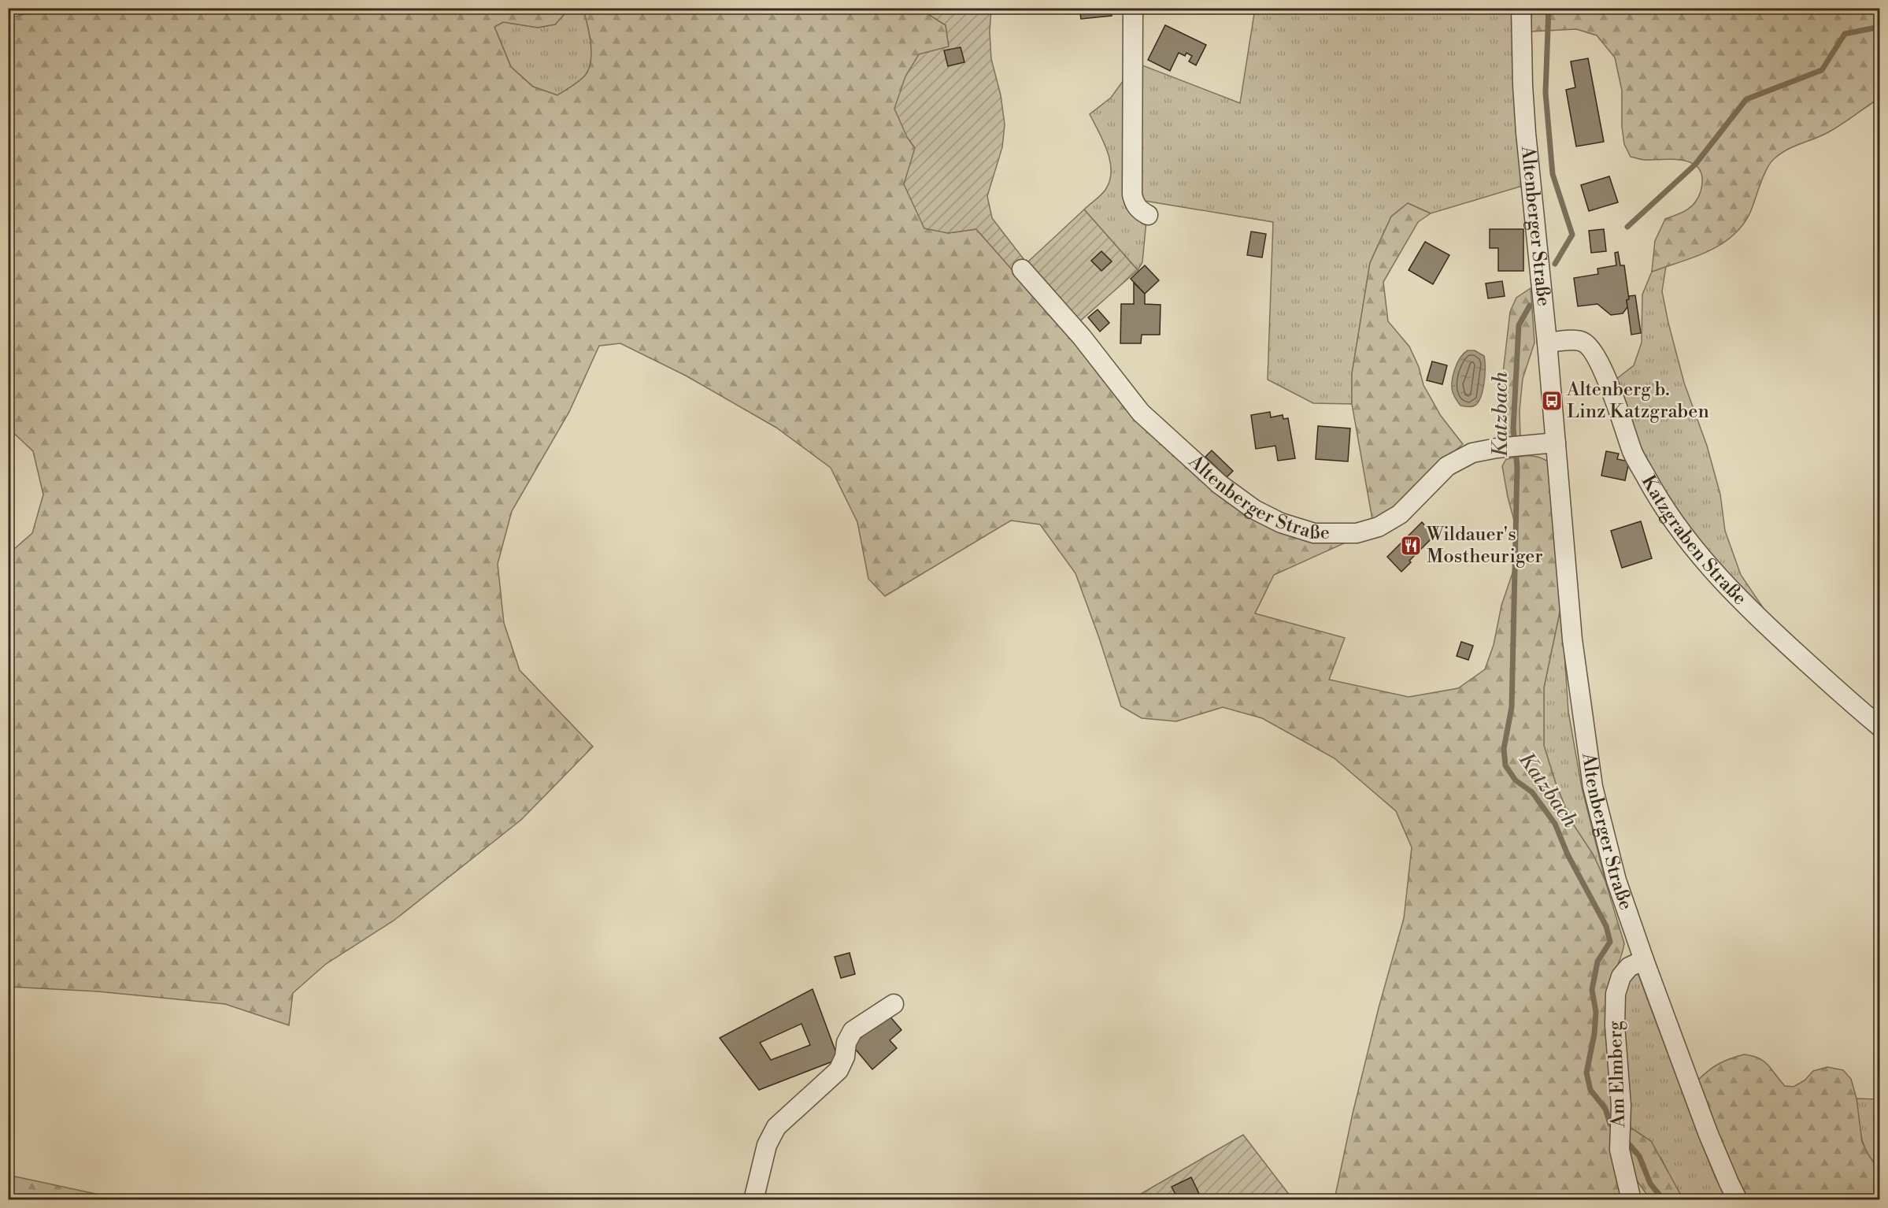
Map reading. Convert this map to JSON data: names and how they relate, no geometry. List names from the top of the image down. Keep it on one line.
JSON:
{"streets":{"street":["Altenberger Straße","Katzgraben Straße","Am Elmberg"]},"crossings":[["Altenberger Straße","Katzgraben Straße"],["Altenberger Straße","Am Elmberg"]],"water":["Katzbach"],"places":{"bus stop":["Altenberg b. Linz Katzgraben"],"restaurant":["Wildauer's Mostheuriger"]}}
